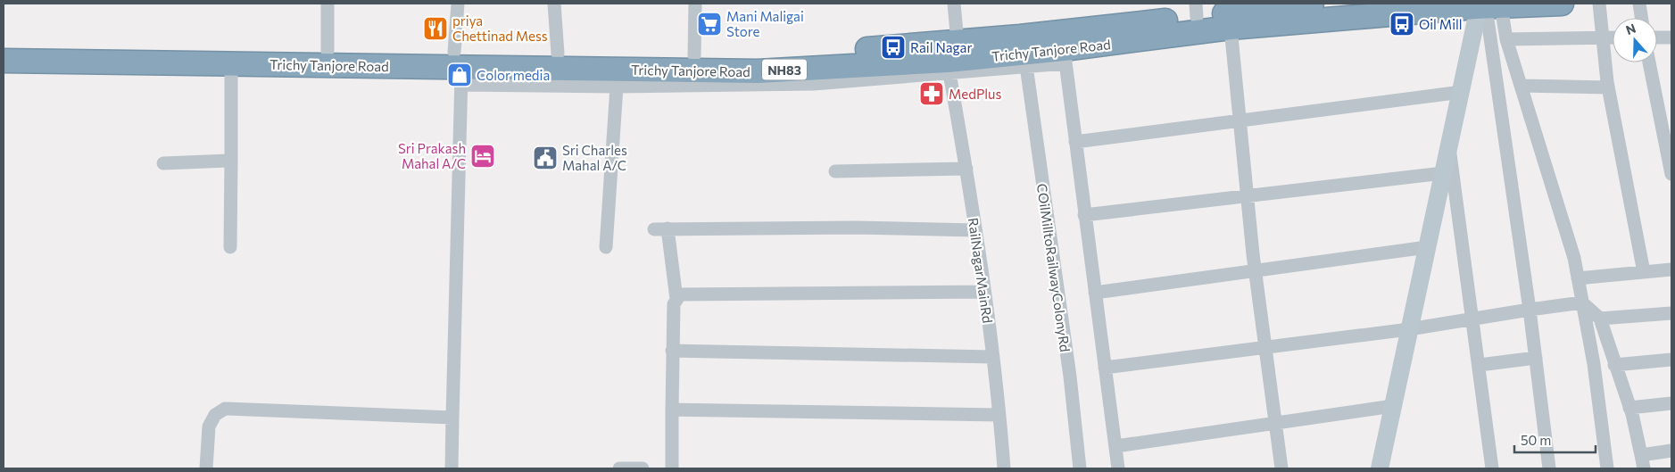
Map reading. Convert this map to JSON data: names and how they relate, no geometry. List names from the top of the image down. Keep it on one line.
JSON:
{"streets":{"highway":["Trichy Tanjore Road","NH83"],"street":["COilMilltoRailwayColonyRd","RailNagarMainRd"]},"places":{"supermarket":["Mani Maligai Store"],"bus stop":["Oil Mill","Rail Nagar"],"restaurant":["priya Chettinad Mess"],"shop":["Color media"],"pharmacy":["MedPlus"],"hotel":["Sri Prakash Mahal A/C"],"public building":["Sri Charles Mahal A/C"]},"scale_bar":"50 m","north":"top"}
